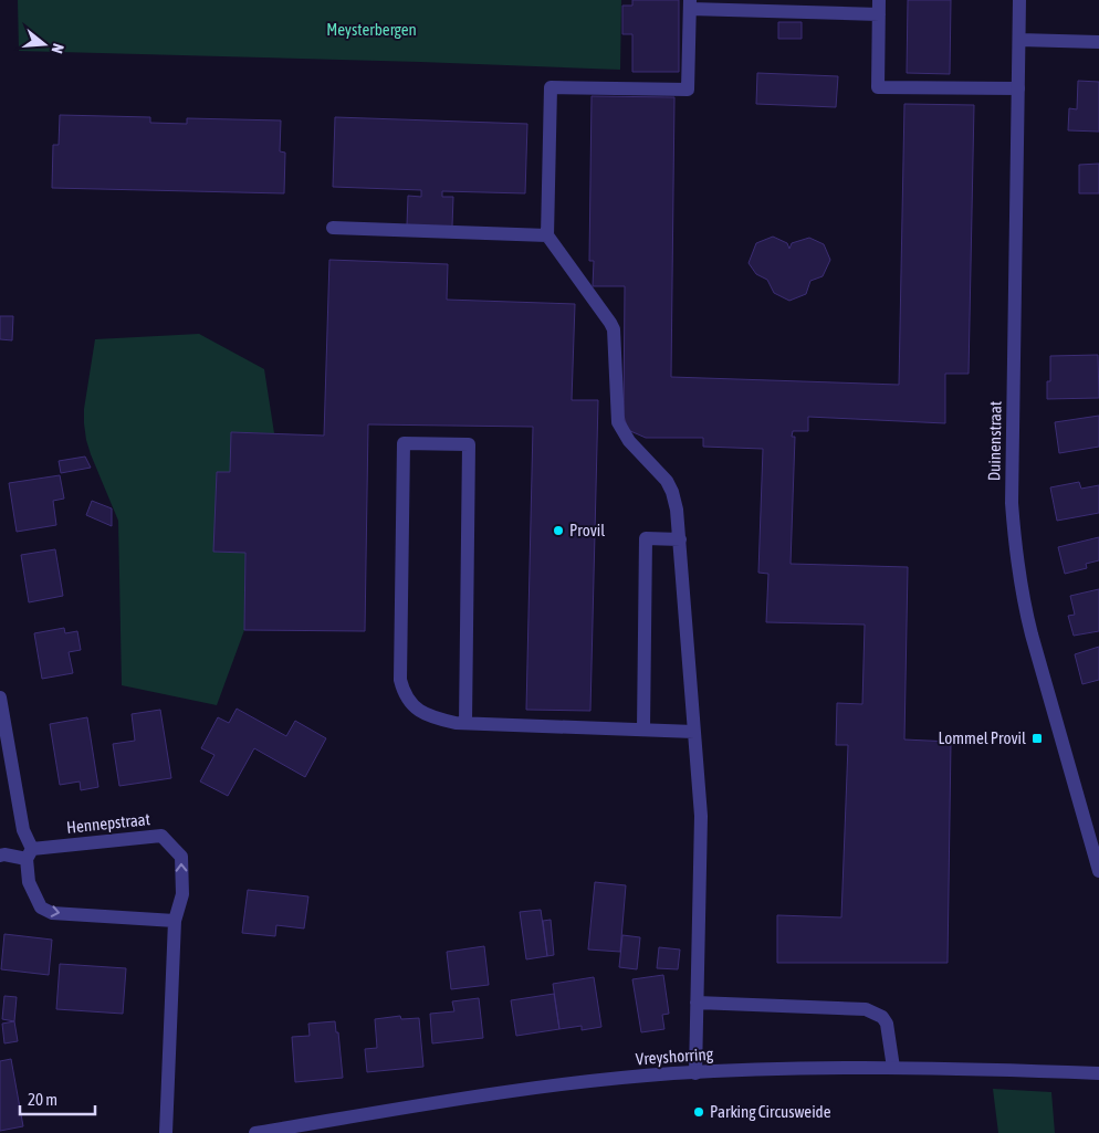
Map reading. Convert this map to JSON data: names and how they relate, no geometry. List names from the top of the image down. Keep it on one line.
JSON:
{"streets":{"street":["Duinenstraat","Hennepstraat","Vreyshorring"]},"parks":["Meysterbergen"],"places":{"other":["Provil","Parking Circusweide"],"transit":["Lommel Provil"]},"scale_bar":"20 m","north":"right"}
